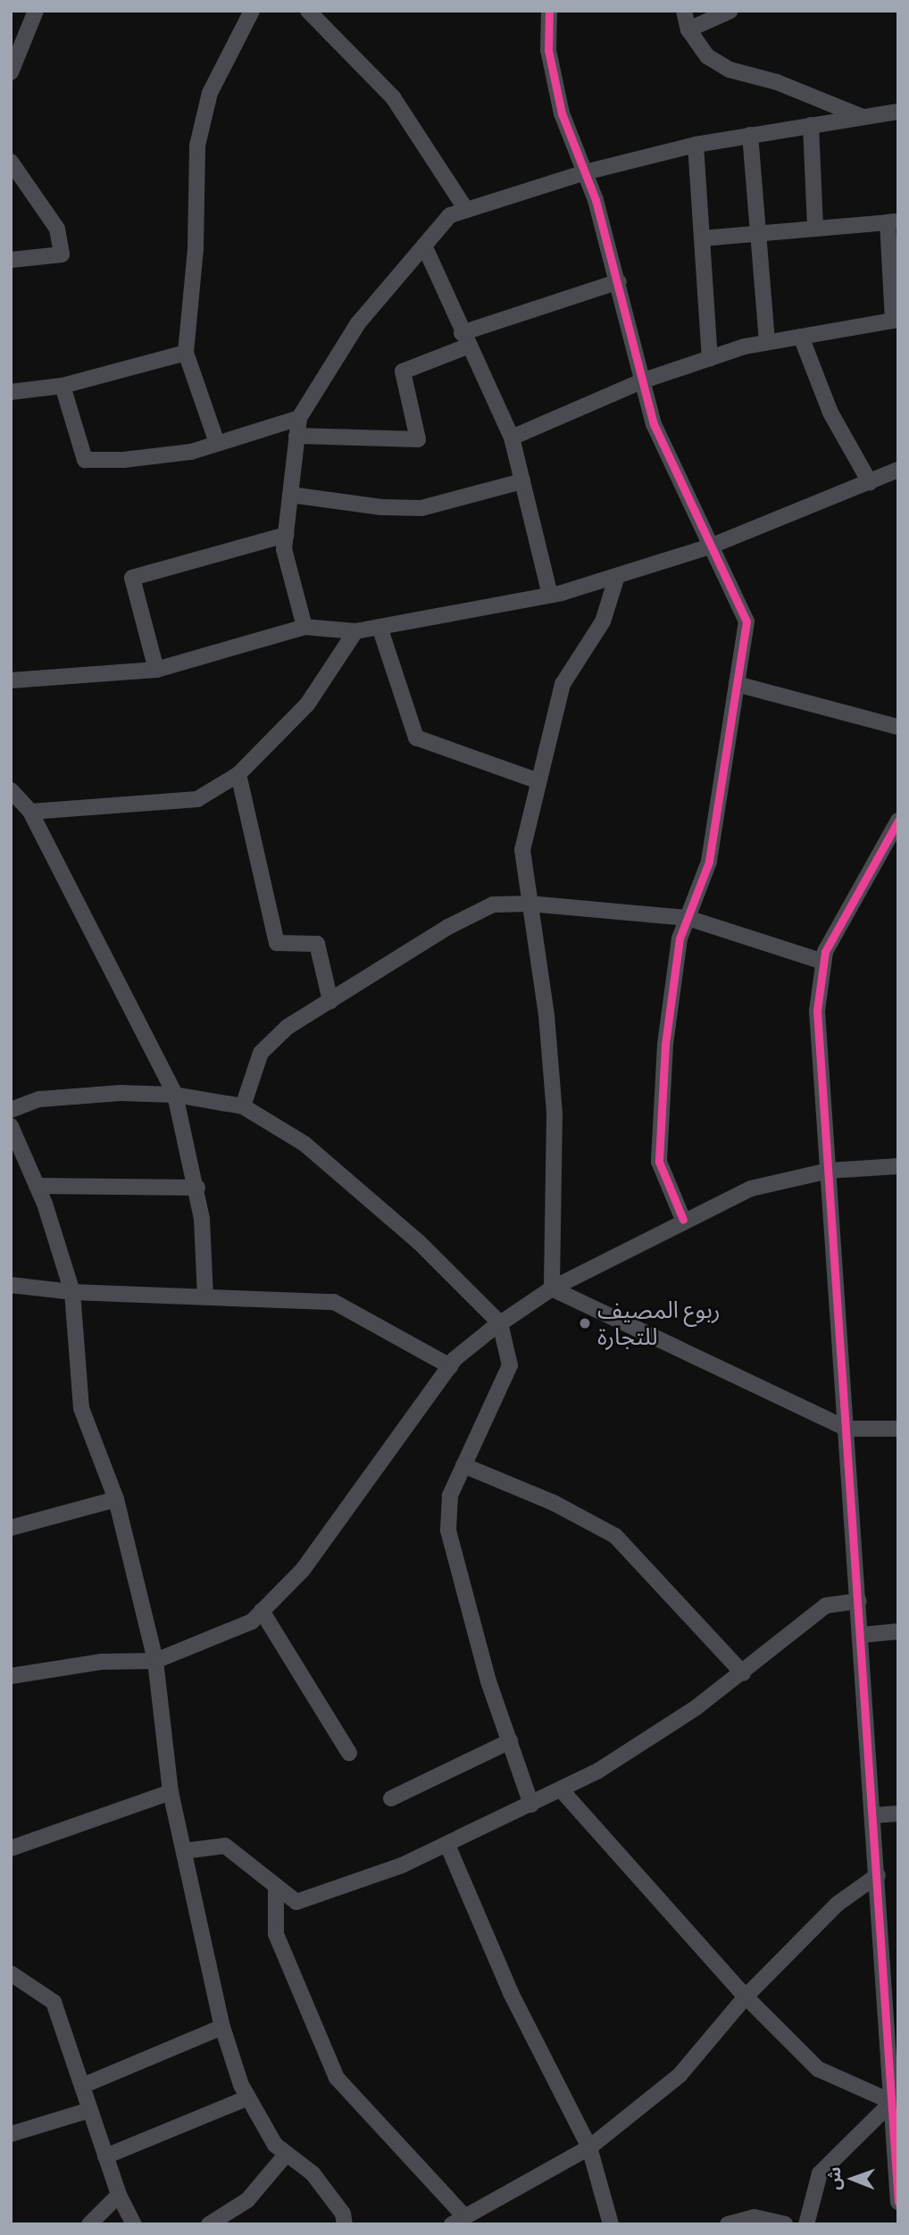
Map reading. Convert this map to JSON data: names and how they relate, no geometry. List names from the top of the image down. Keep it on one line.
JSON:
{"places":["ربوع المصيف للتجارة"],"north":"left"}
